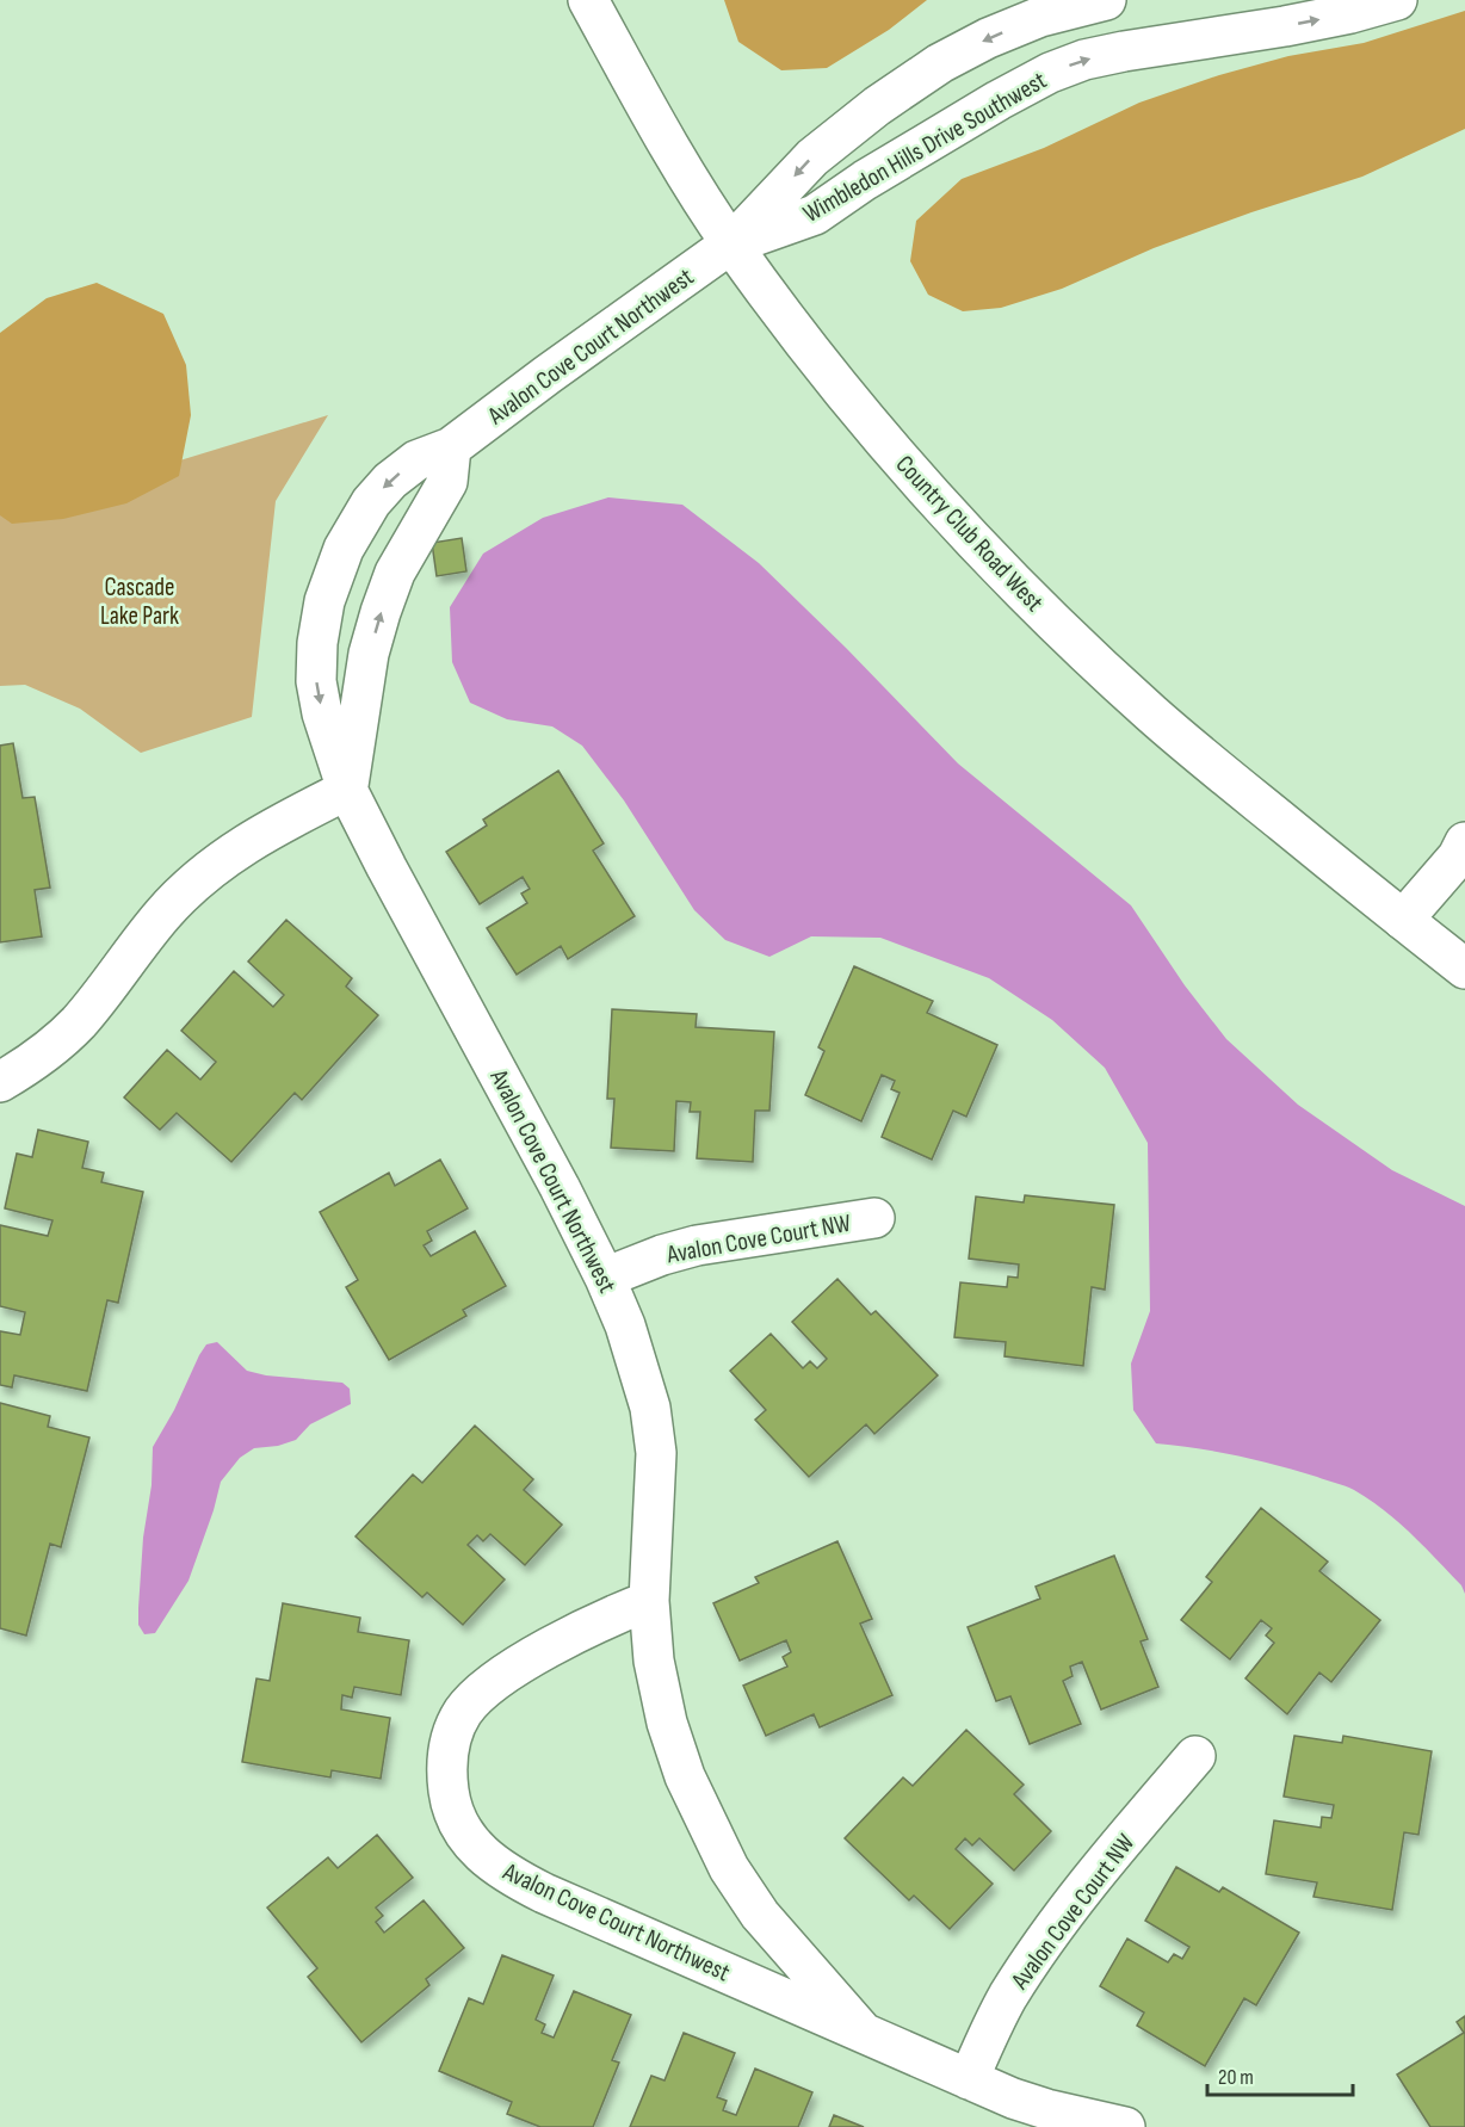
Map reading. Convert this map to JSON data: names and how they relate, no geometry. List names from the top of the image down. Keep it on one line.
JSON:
{"streets":{"street":["Wimbledon Hills Drive Southwest","Avalon Cove Court Northwest","Country Club Road West","Avalon Cove Court NW"]},"crossings":[["Wimbledon Hills Drive Southwest","Avalon Cove Court Northwest"],["Wimbledon Hills Drive Southwest","Country Club Road West"],["Avalon Cove Court Northwest","Country Club Road West"],["Avalon Cove Court Northwest","Avalon Cove Court NW"]],"parks":["Cascade Lake Park"],"scale_bar":"20 m"}
